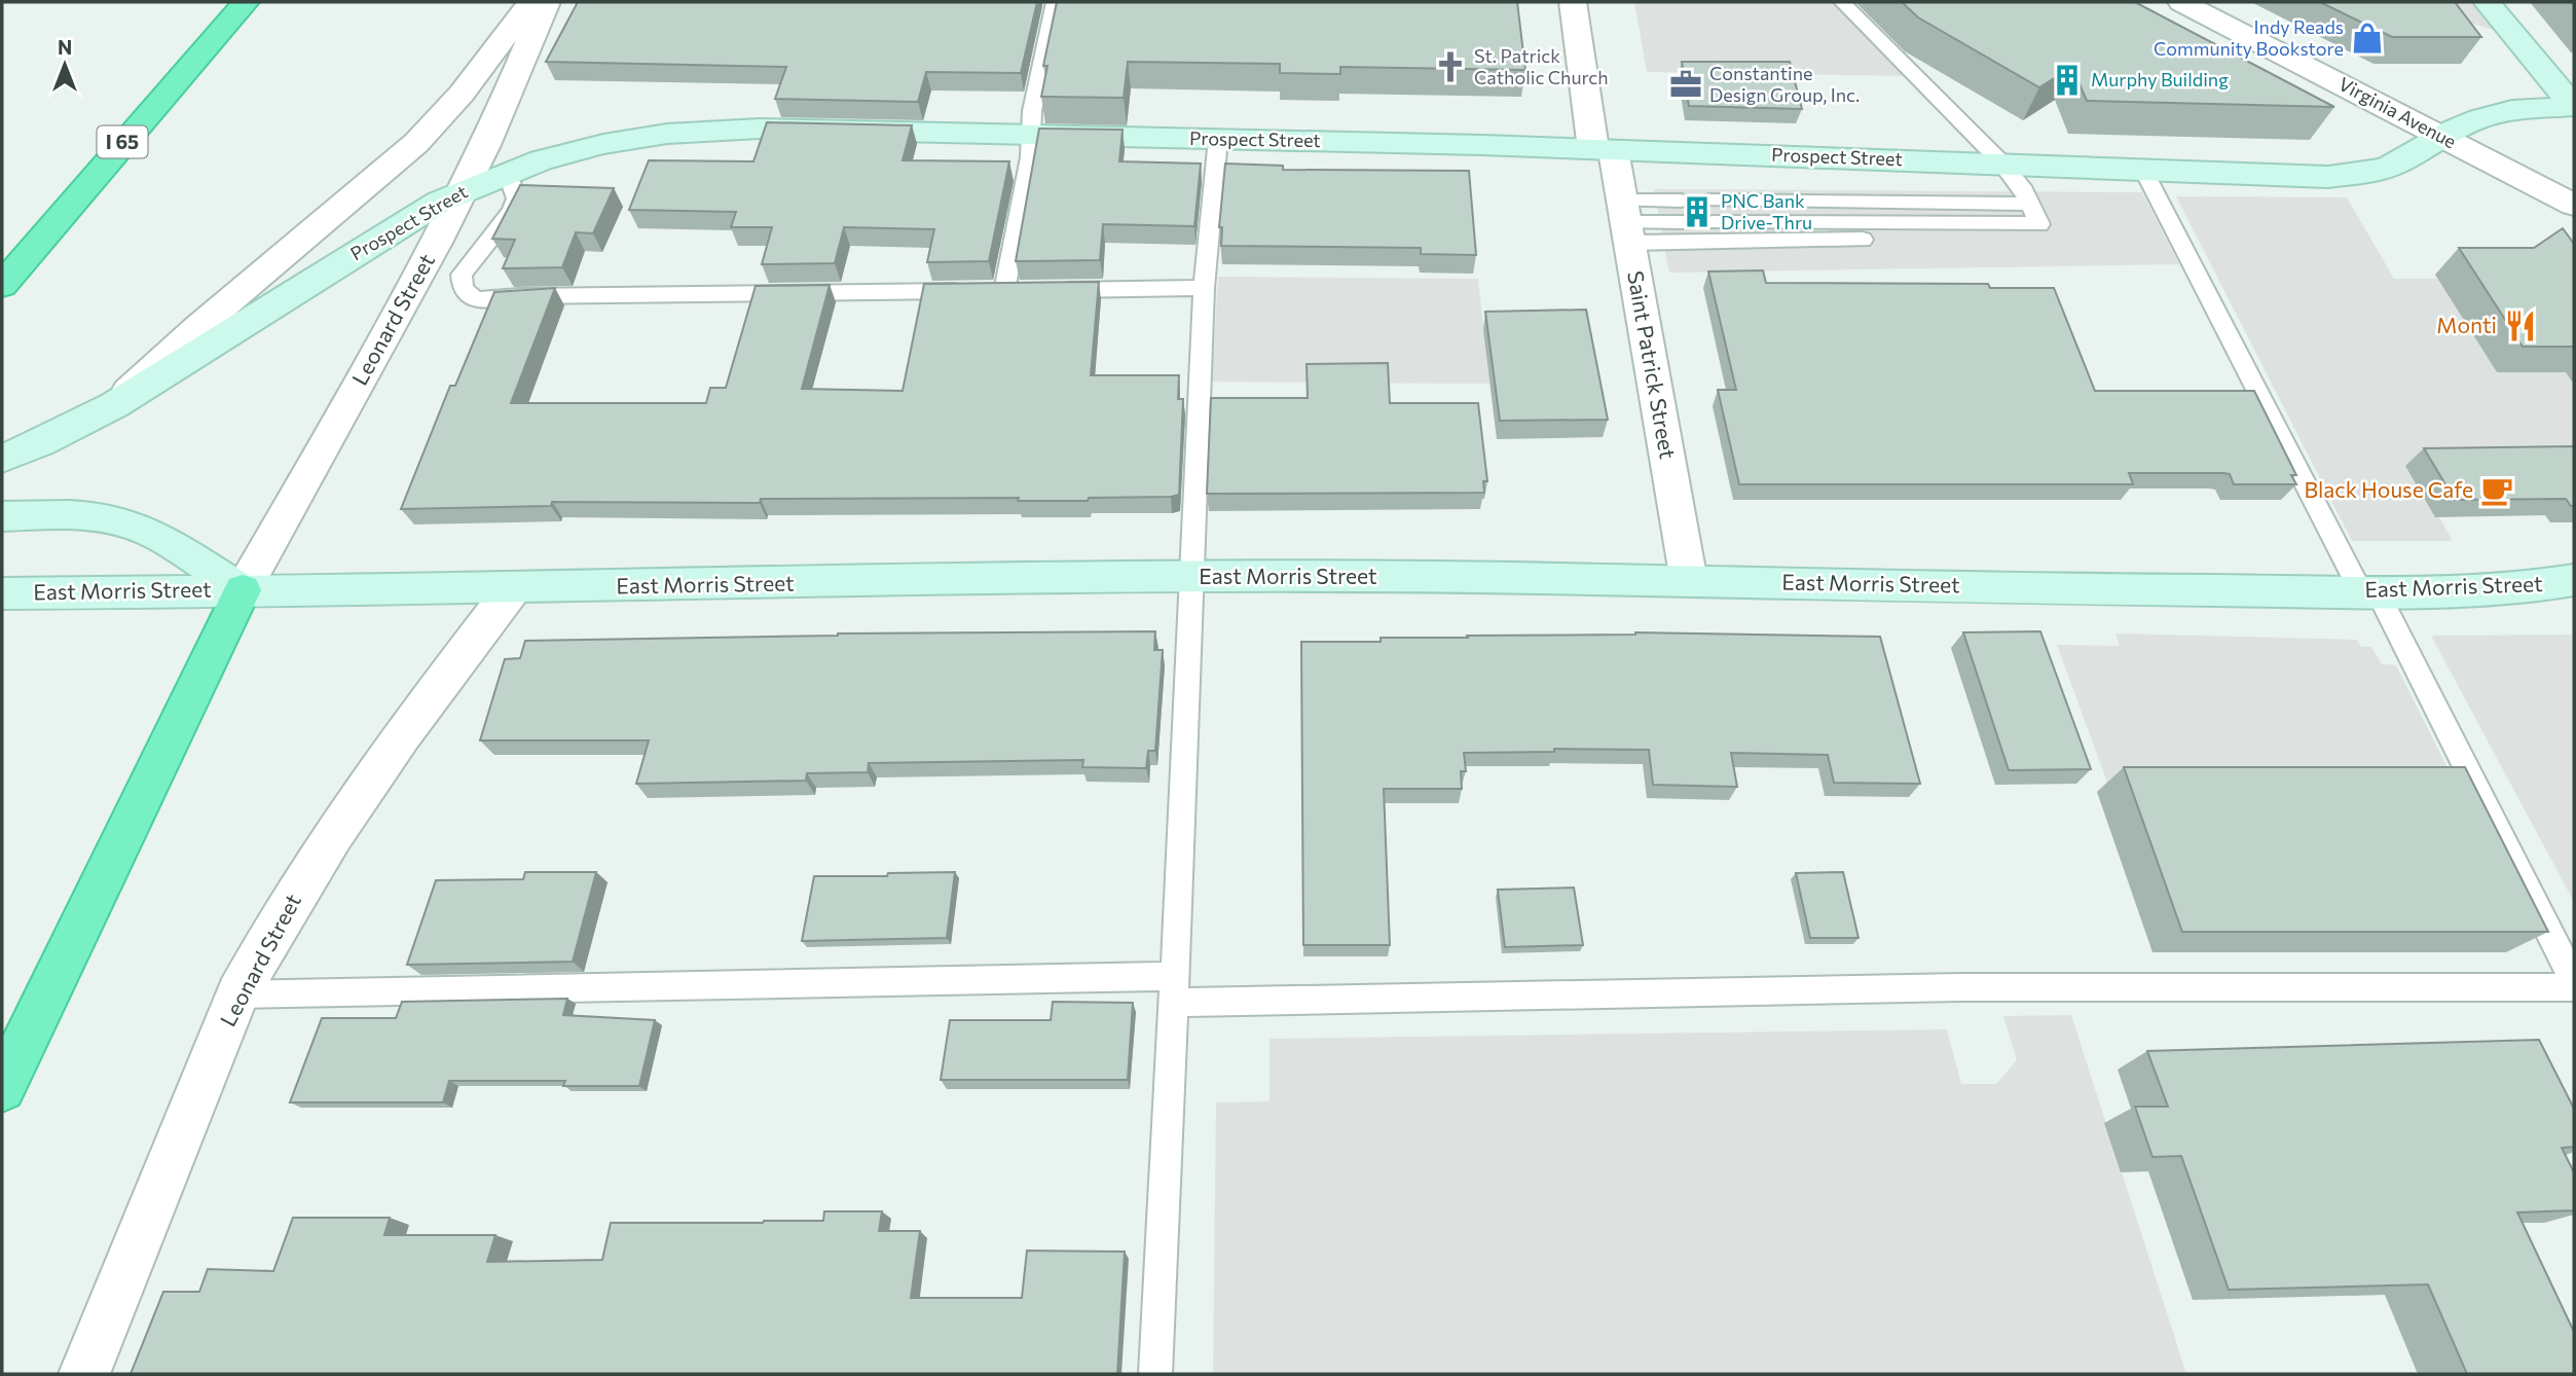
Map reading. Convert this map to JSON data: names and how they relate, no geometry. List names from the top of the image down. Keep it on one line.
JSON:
{"streets":{"highway":["I 65"],"main road":["Prospect Street","East Morris Street"],"street":["Virginia Avenue","Leonard Street","Saint Patrick Street"]},"crossings":[["Virginia Avenue","Prospect Street"],["Prospect Street","Leonard Street"],["Prospect Street","Saint Patrick Street"],["Leonard Street","East Morris Street"],["Saint Patrick Street","East Morris Street"]],"places":{"shop":["Indy Reads Community Bookstore"],"church":["St. Patrick Catholic Church"],"building":["Murphy Building","PNC Bank Drive-Thru"],"office":["Constantine Design Group, Inc."],"restaurant":["Monti"],"cafe":["Black House Cafe"]},"north":"top"}
